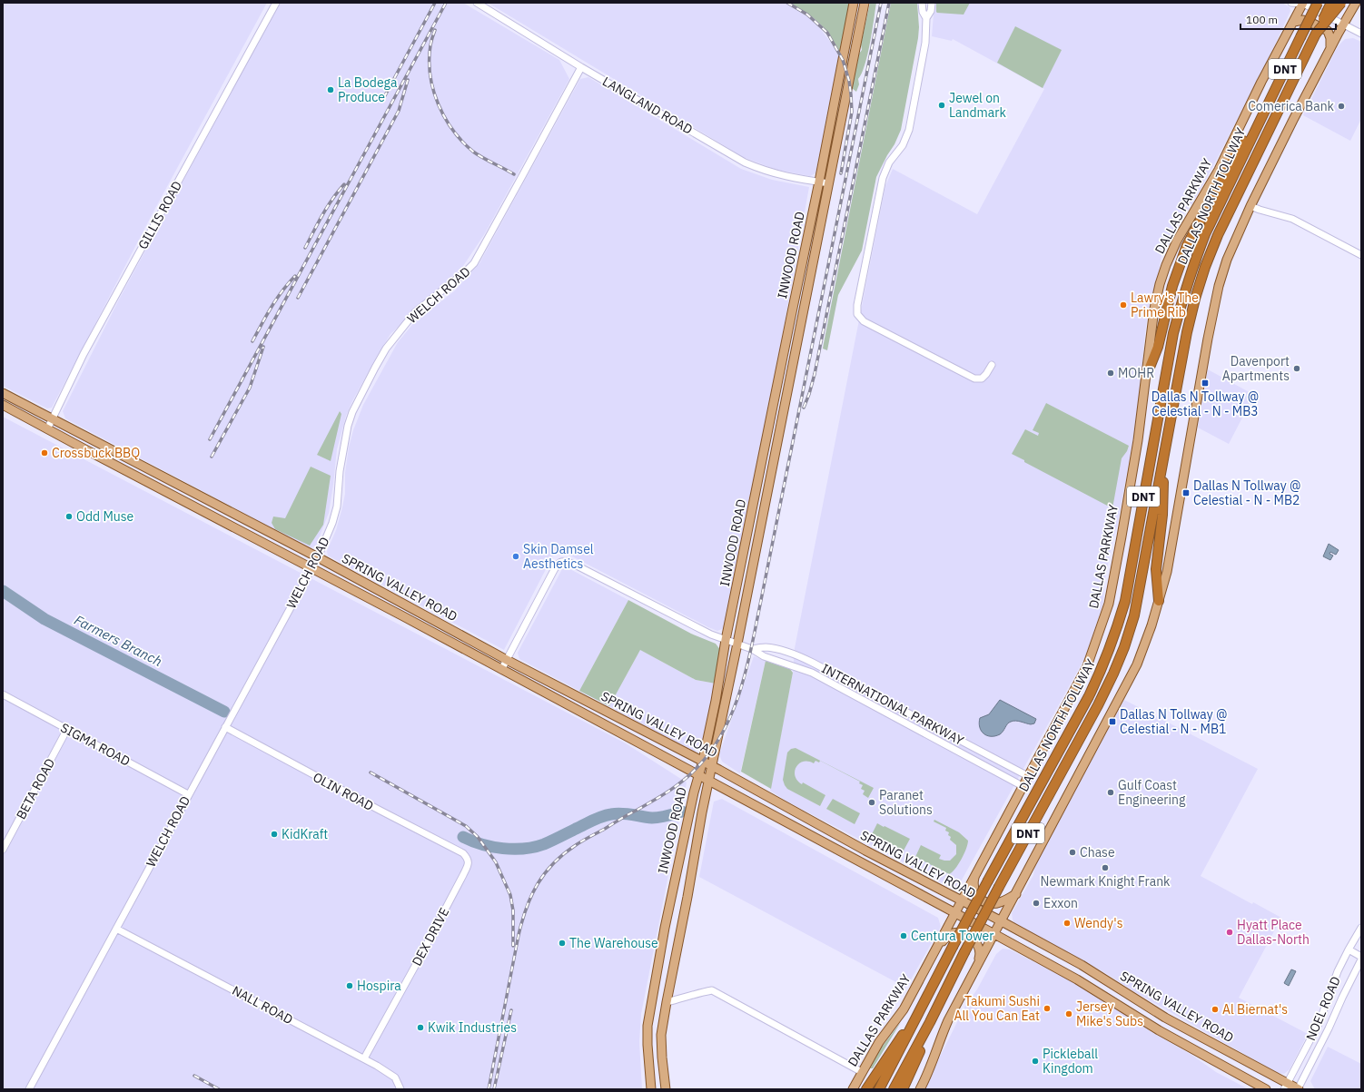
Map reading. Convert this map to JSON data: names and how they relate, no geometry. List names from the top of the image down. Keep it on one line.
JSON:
{"streets":{"highway":["DNT","DALLAS NORTH TOLLWAY"],"main road":["DALLAS PARKWAY","INWOOD ROAD","SPRING VALLEY ROAD"],"street":["LANGLAND ROAD","GILLIS ROAD","WELCH ROAD","INTERNATIONAL PARKWAY","SIGMA ROAD","BETA ROAD","OLIN ROAD","DEX DRIVE","NALL ROAD","NOEL ROAD"]},"crossings":[["LANGLAND ROAD","INWOOD ROAD"],["LANGLAND ROAD","WELCH ROAD"],["DALLAS PARKWAY","SPRING VALLEY ROAD"],["DALLAS PARKWAY","INTERNATIONAL PARKWAY"],["GILLIS ROAD","SPRING VALLEY ROAD"],["INWOOD ROAD","SPRING VALLEY ROAD"],["INWOOD ROAD","INTERNATIONAL PARKWAY"],["WELCH ROAD","SPRING VALLEY ROAD"],["WELCH ROAD","SIGMA ROAD"],["WELCH ROAD","OLIN ROAD"],["WELCH ROAD","NALL ROAD"],["SPRING VALLEY ROAD","INTERNATIONAL PARKWAY"],["SPRING VALLEY ROAD","NOEL ROAD"],["SIGMA ROAD","BETA ROAD"],["OLIN ROAD","DEX DRIVE"],["DEX DRIVE","NALL ROAD"]],"water":["Farmers Branch"],"places":{"other":["La Bodega Produce","Jewel on Landmark","Comerica Bank","Lawry's The Prime Rib","Davenport Apartments","MOHR","Crossbuck BBQ","Odd Muse","Skin Damsel Aesthetics","Gulf Coast Engineering","Paranet Solutions","KidKraft","Chase","Newmark Knight Frank","Exxon","Wendy's","Hyatt Place Dallas-North","Centura Tower","The Warehouse","Hospira","Takumi Sushi All You Can Eat","Al Biernat's","Jersey Mike's Subs","Kwik Industries","Pickleball Kingdom"],"transit":["Dallas N Tollway @ Celestial - N - MB3","Dallas N Tollway @ Celestial - N - MB2","Dallas N Tollway @ Celestial - N - MB1"]},"scale_bar":"100 m"}
